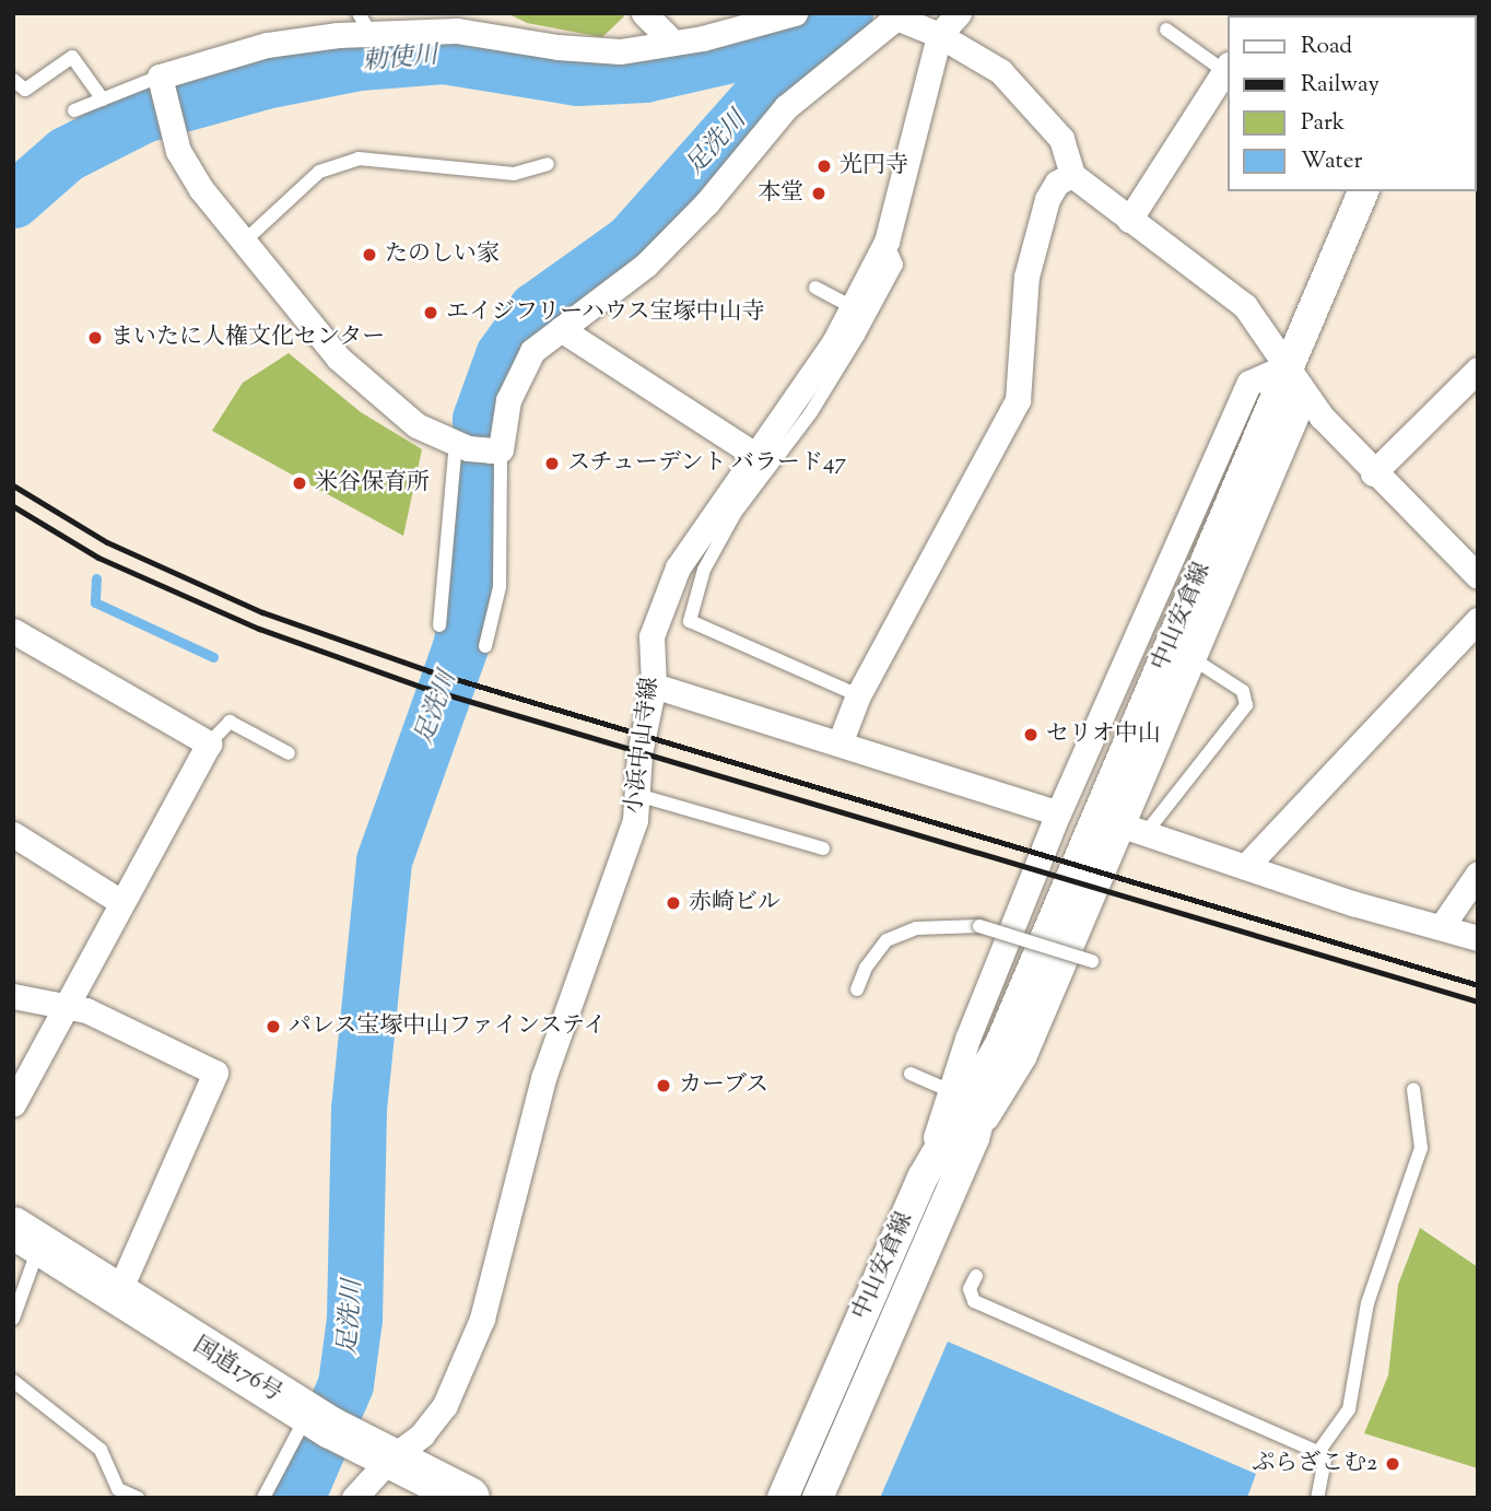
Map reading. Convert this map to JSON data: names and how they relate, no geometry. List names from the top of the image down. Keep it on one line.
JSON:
{"streets":{"highway":["国道176号"],"street":["中山安倉線","小浜中山寺線"]},"crossings":[["小浜中山寺線","国道176号"]],"water":["勅使川","足洗川"],"places":["光円寺","本堂","たのしい家","エイジフリーハウス宝塚中山寺","まいたに人権文化センター","スチューデント バラード47","米谷保育所","セリオ中山","赤崎ビル","パレス宝塚中山ファインステイ","カーブス","ぷらざこむ2"],"legend":["Road","Railway","Park","Water"]}
